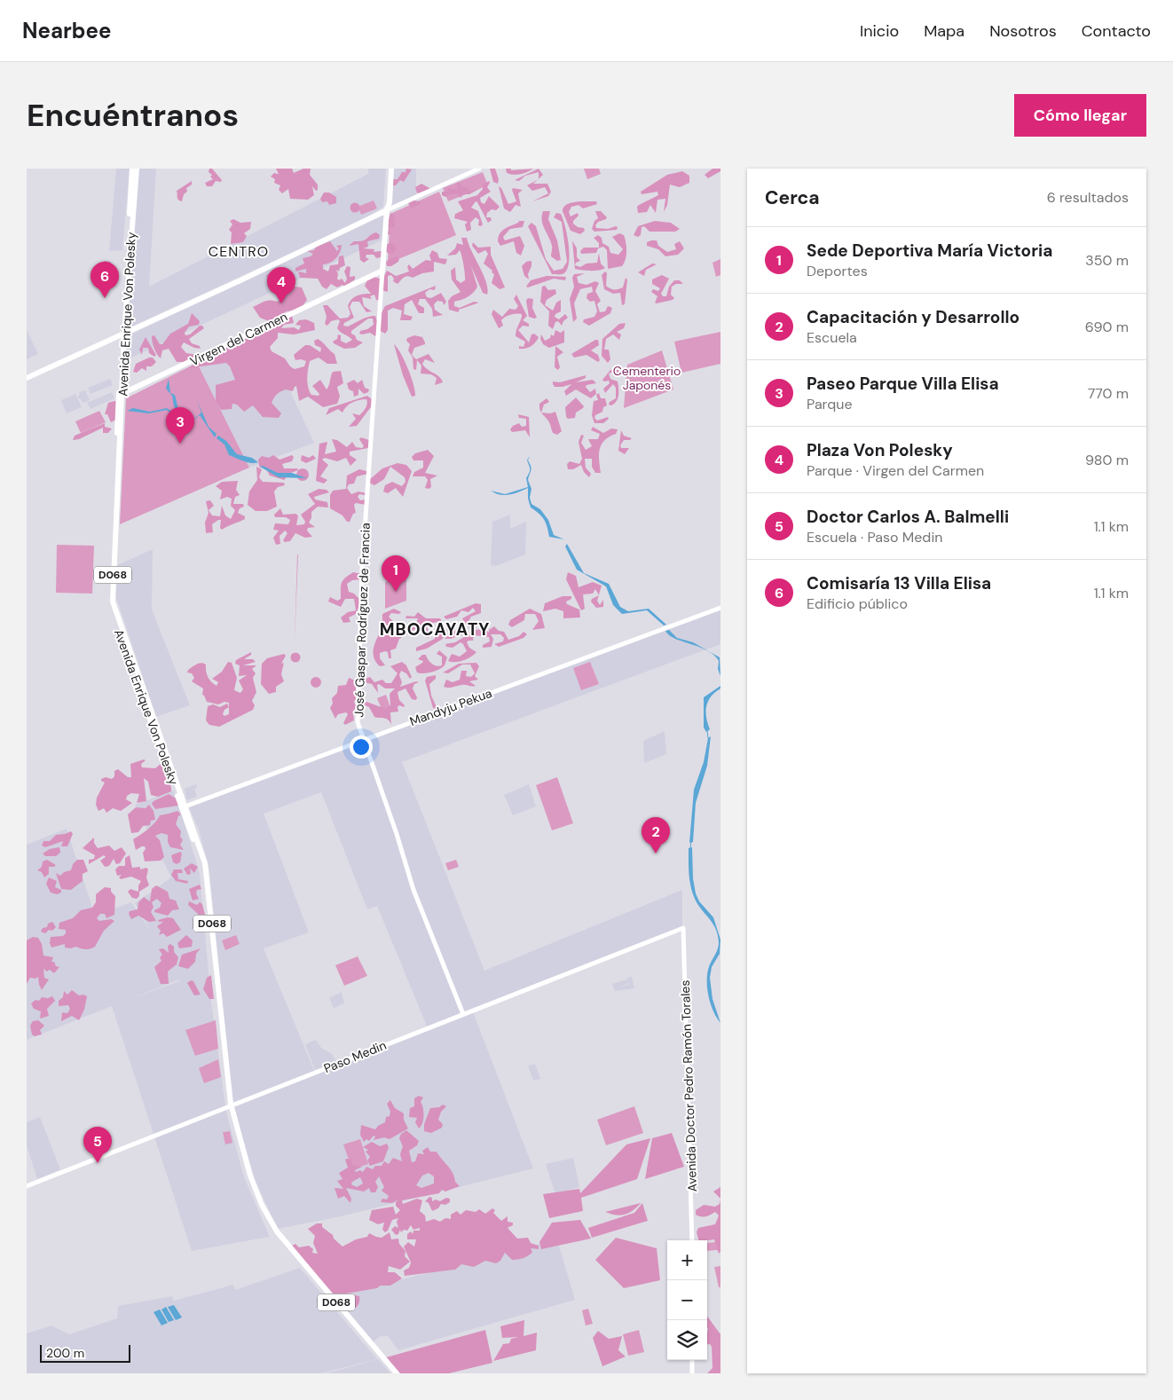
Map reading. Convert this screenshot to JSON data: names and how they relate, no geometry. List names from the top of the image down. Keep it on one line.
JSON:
{"streets":{"main road":["Avenida Enrique Von Polesky","Virgen del Carmen","D068"],"street":["José Gaspar Rodríguez de Francia","Mandyju Pekua","Paso Medin","Avenida Doctor Pedro Ramón Torales"]},"crossings":[["Avenida Enrique Von Polesky","Virgen del Carmen"],["Avenida Enrique Von Polesky","D068"],["Avenida Enrique Von Polesky","Mandyju Pekua"],["Avenida Enrique Von Polesky","Paso Medin"],["Virgen del Carmen","José Gaspar Rodríguez de Francia"],["José Gaspar Rodríguez de Francia","Mandyju Pekua"],["José Gaspar Rodríguez de Francia","Paso Medin"],["Paso Medin","Avenida Doctor Pedro Ramón Torales"]],"districts":["CENTRO","MBOCAYATY"],"parks":["Cementerio Japonés"],"scale_bar":"200 m","page":{"header":"Nearbee","nav":["Inicio","Mapa","Nosotros","Contacto"],"buttons":"Cómo llegar","title":"Encuéntranos","heading":["Cerca","6 resultados"],"list":[{"mark":"1","name":"Sede Deportiva María Victoria","note":"Deportes","value":"350 m"},{"mark":"2","name":"Capacitación y Desarrollo","note":"Escuela","value":"690 m"},{"mark":"3","name":"Paseo Parque Villa Elisa","note":"Parque","value":"770 m"},{"mark":"4","name":"Plaza Von Polesky","note":"Parque · Virgen del Carmen","value":"980 m"},{"mark":"5","name":"Doctor Carlos A. Balmelli","note":"Escuela · Paso Medin","value":"1.1 km"},{"mark":"6","name":"Comisaría 13 Villa Elisa","note":"Edificio público","value":"1.1 km"}],"pins":["6","4","3","1","2","5"],"map_buttons":["+","−"],"scale":"200 m"}}
